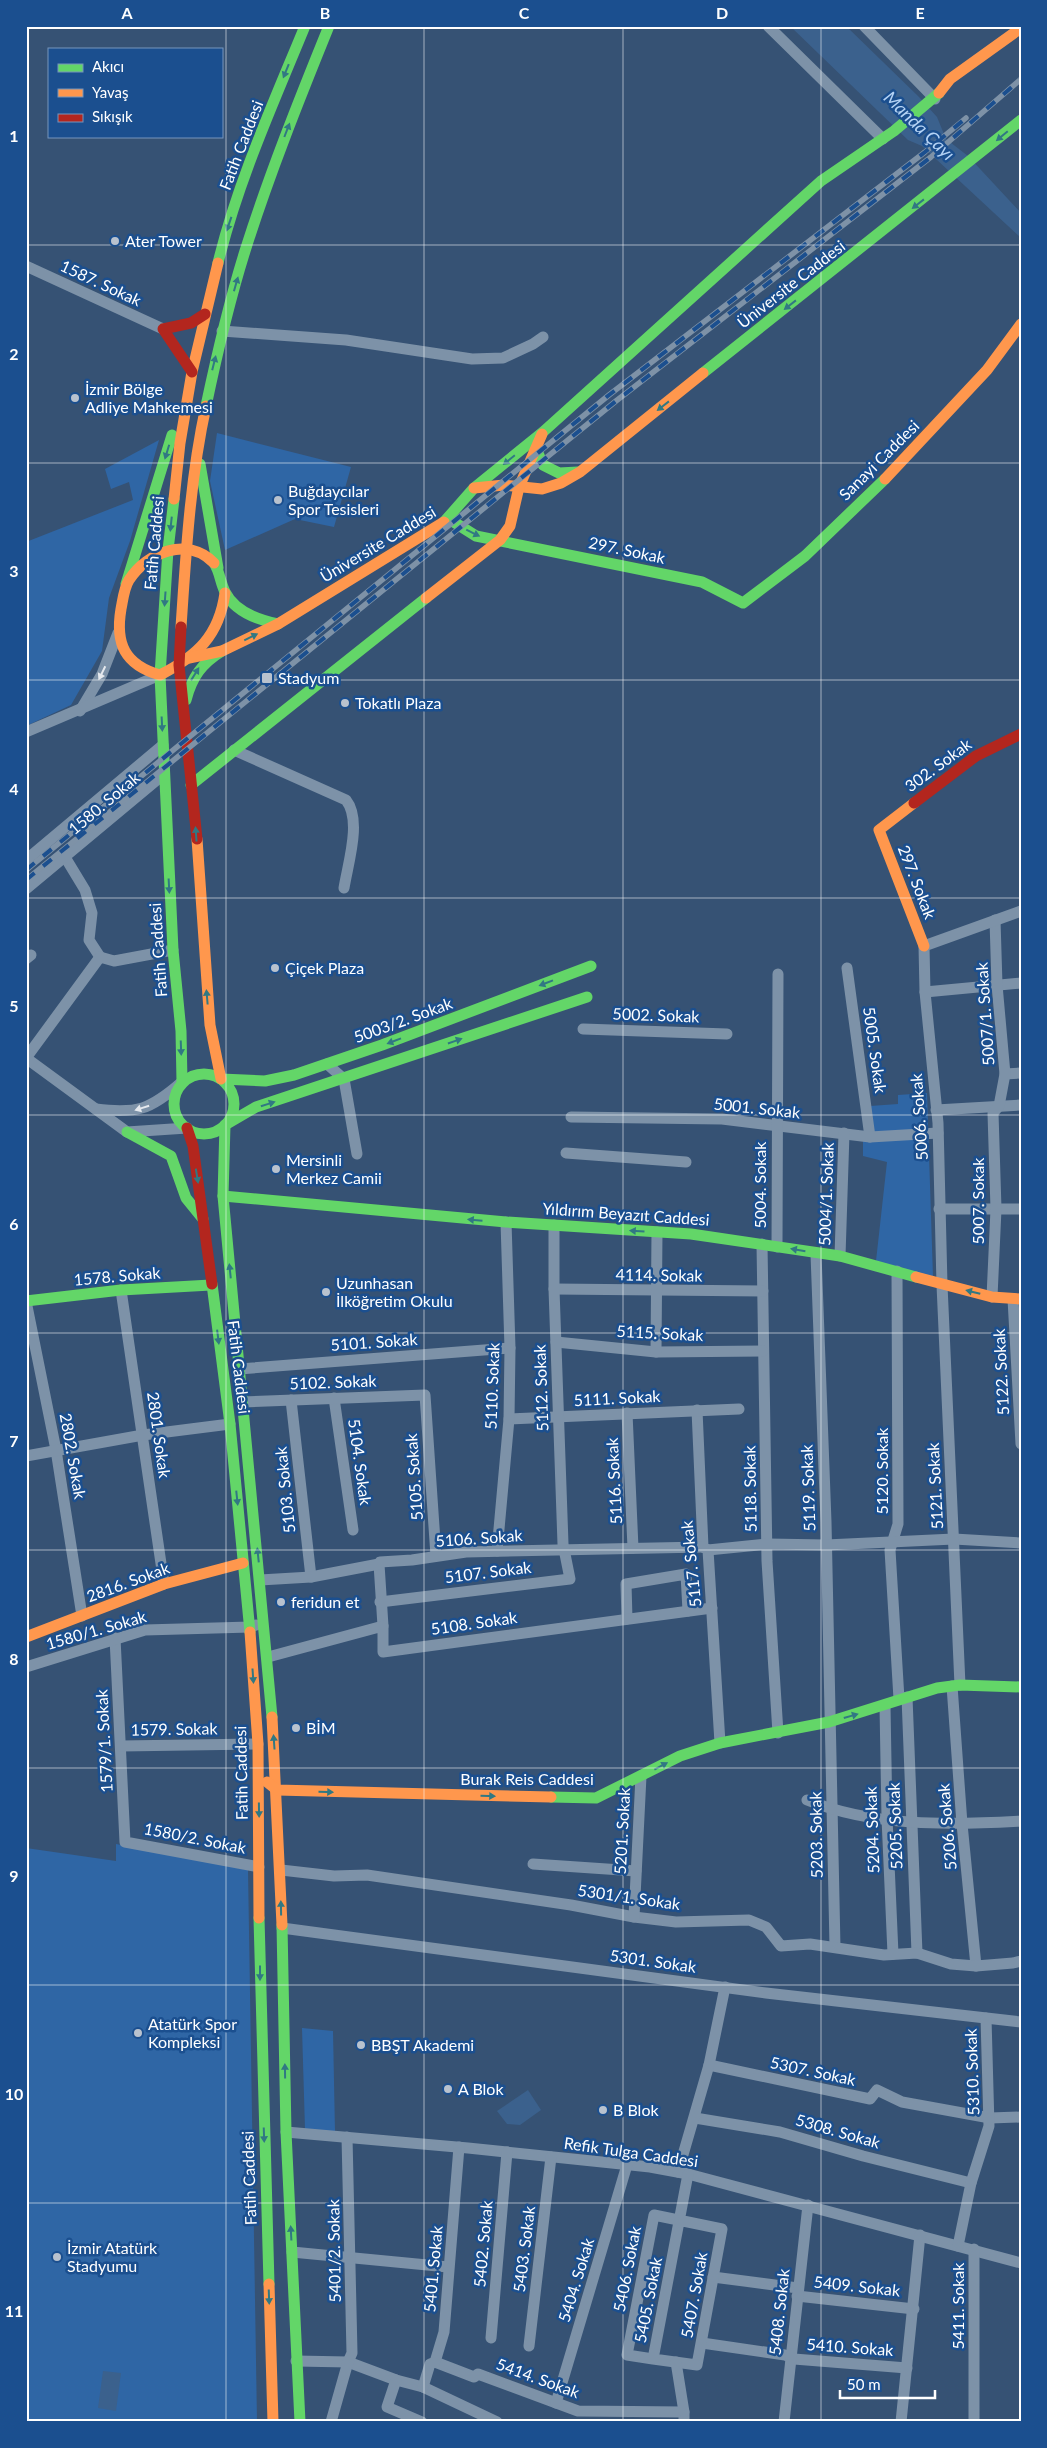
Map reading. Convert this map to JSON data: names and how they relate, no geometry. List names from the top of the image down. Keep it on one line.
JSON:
{"streets":{"main road":["Fatih Caddesi","Üniversite Caddesi","Sanayi Caddesi","297. Sokak","302. Sokak","5003/2. Sokak","Yıldırım Beyazıt Caddesi","1578. Sokak","2816. Sokak","Burak Reis Caddesi"],"street":["1587. Sokak","1580. Sokak","5007/1. Sokak","5002. Sokak","5005. Sokak","5001. Sokak","5006. Sokak","5004. Sokak","5004/1. Sokak","5007. Sokak","4114. Sokak","5115. Sokak","5101. Sokak","5122. Sokak","5102. Sokak","5110. Sokak","5112. Sokak","5111. Sokak","2801. Sokak","2802. Sokak","5104. Sokak","5120. Sokak","5105. Sokak","5116. Sokak","5121. Sokak","5119. Sokak","5118. Sokak","5103. Sokak","5106. Sokak","5117. Sokak","5107. Sokak","5108. Sokak","1580/1. Sokak","1579. Sokak","1579/1. Sokak","5205. Sokak","5206. Sokak","5204. Sokak","5201. Sokak","5203. Sokak","1580/2. Sokak","5301/1. Sokak","5301. Sokak","5307. Sokak","5310. Sokak","5308. Sokak","Refik Tulga Caddesi","5402. Sokak","5403. Sokak","5401/2. Sokak","5401. Sokak","5406. Sokak","5404. Sokak","5409. Sokak","5407. Sokak","5405. Sokak","5411. Sokak","5408. Sokak","5410. Sokak","5414. Sokak"]},"crossings":[["Fatih Caddesi","1580. Sokak"],["Fatih Caddesi","5003/2. Sokak"],["Fatih Caddesi","Yıldırım Beyazıt Caddesi"],["Fatih Caddesi","1578. Sokak"],["Fatih Caddesi","5101. Sokak"],["Fatih Caddesi","5102. Sokak"],["Fatih Caddesi","5106. Sokak"],["Fatih Caddesi","2816. Sokak"],["Fatih Caddesi","1580/1. Sokak"],["Fatih Caddesi","1579. Sokak"],["Fatih Caddesi","Burak Reis Caddesi"],["Fatih Caddesi","1580/2. Sokak"],["Fatih Caddesi","5301/1. Sokak"],["Fatih Caddesi","5301. Sokak"],["Fatih Caddesi","Refik Tulga Caddesi"],["Üniversite Caddesi","297. Sokak"],["Sanayi Caddesi","297. Sokak"],["297. Sokak","302. Sokak"],["297. Sokak","5006. Sokak"],["5007/1. Sokak","5007. Sokak"],["5005. Sokak","5001. Sokak"],["5001. Sokak","5006. Sokak"],["5001. Sokak","5004. Sokak"],["5001. Sokak","5004/1. Sokak"],["5006. Sokak","Yıldırım Beyazıt Caddesi"],["5006. Sokak","5121. Sokak"],["5004. Sokak","Yıldırım Beyazıt Caddesi"],["5004/1. Sokak","Yıldırım Beyazıt Caddesi"],["5007. Sokak","Yıldırım Beyazıt Caddesi"],["Yıldırım Beyazıt Caddesi","5122. Sokak"],["Yıldırım Beyazıt Caddesi","5110. Sokak"],["Yıldırım Beyazıt Caddesi","5112. Sokak"],["Yıldırım Beyazıt Caddesi","5120. Sokak"],["Yıldırım Beyazıt Caddesi","5121. Sokak"],["Yıldırım Beyazıt Caddesi","5119. Sokak"],["Yıldırım Beyazıt Caddesi","5118. Sokak"],["4114. Sokak","5112. Sokak"],["4114. Sokak","5118. Sokak"],["1578. Sokak","2801. Sokak"],["1578. Sokak","2802. Sokak"],["5115. Sokak","5112. Sokak"],["5115. Sokak","5118. Sokak"],["5101. Sokak","5110. Sokak"],["5102. Sokak","5104. Sokak"],["5102. Sokak","5105. Sokak"],["5102. Sokak","5103. Sokak"],["5110. Sokak","5111. Sokak"],["5110. Sokak","5106. Sokak"],["5112. Sokak","5111. Sokak"],["5112. Sokak","5106. Sokak"],["5112. Sokak","5107. Sokak"],["5111. Sokak","5116. Sokak"],["5111. Sokak","5117. Sokak"],["2801. Sokak","2816. Sokak"],["2802. Sokak","2816. Sokak"],["5120. Sokak","5106. Sokak"],["5120. Sokak","Burak Reis Caddesi"],["5120. Sokak","5205. Sokak"],["5105. Sokak","5106. Sokak"],["5116. Sokak","5106. Sokak"],["5121. Sokak","5106. Sokak"],["5121. Sokak","Burak Reis Caddesi"],["5121. Sokak","5206. Sokak"],["5119. Sokak","5106. Sokak"],["5119. Sokak","Burak Reis Caddesi"],["5119. Sokak","5203. Sokak"],["5118. Sokak","5106. Sokak"],["5118. Sokak","Burak Reis Caddesi"],["5103. Sokak","5106. Sokak"],["5106. Sokak","5117. Sokak"],["5106. Sokak","5107. Sokak"],["5117. Sokak","5108. Sokak"],["5117. Sokak","Burak Reis Caddesi"],["1580/1. Sokak","1579/1. Sokak"],["1579. Sokak","1579/1. Sokak"],["1579/1. Sokak","1580/2. Sokak"],["Burak Reis Caddesi","5205. Sokak"],["Burak Reis Caddesi","5206. Sokak"],["Burak Reis Caddesi","5204. Sokak"],["Burak Reis Caddesi","5201. Sokak"],["Burak Reis Caddesi","5203. Sokak"],["5205. Sokak","5301/1. Sokak"],["5206. Sokak","5301/1. Sokak"],["5204. Sokak","5301/1. Sokak"],["5201. Sokak","5301/1. Sokak"],["5203. Sokak","5301/1. Sokak"],["5301. Sokak","5310. Sokak"],["5307. Sokak","5310. Sokak"],["5310. Sokak","5308. Sokak"],["5310. Sokak","Refik Tulga Caddesi"],["Refik Tulga Caddesi","5402. Sokak"],["Refik Tulga Caddesi","5403. Sokak"],["Refik Tulga Caddesi","5401/2. Sokak"],["Refik Tulga Caddesi","5401. Sokak"],["Refik Tulga Caddesi","5404. Sokak"],["Refik Tulga Caddesi","5405. Sokak"],["Refik Tulga Caddesi","5411. Sokak"],["Refik Tulga Caddesi","5408. Sokak"],["5401. Sokak","5414. Sokak"],["5406. Sokak","5407. Sokak"],["5406. Sokak","5405. Sokak"],["5404. Sokak","5414. Sokak"],["5409. Sokak","5407. Sokak"],["5409. Sokak","5408. Sokak"],["5407. Sokak","5405. Sokak"],["5407. Sokak","5410. Sokak"],["5408. Sokak","5410. Sokak"]],"one_way":["Yıldırım Beyazıt Caddesi","Burak Reis Caddesi"],"water":["Manda Çayı"],"places":{"other":["Ater Tower","İzmir Bölge Adliye Mahkemesi","Buğdaycılar Spor Tesisleri","Tokatlı Plaza","Çiçek Plaza","Mersinli Merkez Camii","Uzunhasan İlköğretim Okulu","feridun et","BİM","Atatürk Spor Kompleksi","BBŞT Akademi","A Blok","B Blok","İzmir Atatürk Stadyumu"],"transit":["Stadyum"]},"legend":["Akıcı","Yavaş","Sıkışık"],"scale_bar":"50 m","grid":{"columns":["A","B","C","D","E"],"rows":["1","2","3","4","5","6","7","8","9","10","11"]}}
